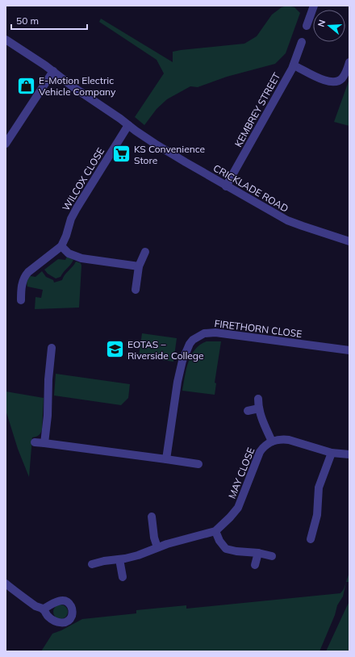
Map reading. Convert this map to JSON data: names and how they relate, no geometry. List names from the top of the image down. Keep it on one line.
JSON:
{"streets":{"street":["KEMBREY STREET","WILCOX CLOSE","CRICKLADE ROAD","FIRETHORN CLOSE","MAY CLOSE"]},"crossings":[["KEMBREY STREET","CRICKLADE ROAD"],["WILCOX CLOSE","CRICKLADE ROAD"]],"places":{"shop":["E-Motion Electric Vehicle Company"],"supermarket":["KS Convenience Store"],"school or university":["EOTAS – Riverside College"]},"scale_bar":"50 m","north":"left"}
